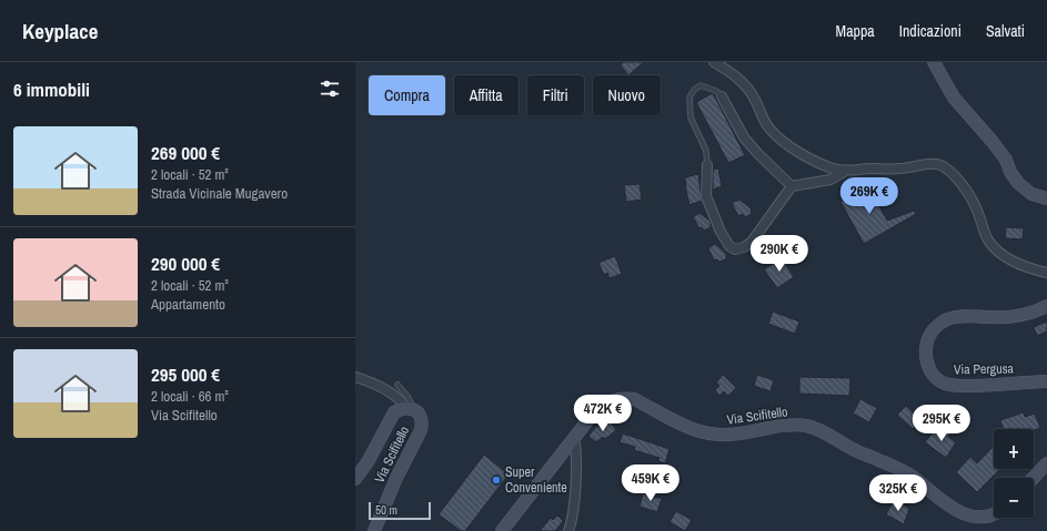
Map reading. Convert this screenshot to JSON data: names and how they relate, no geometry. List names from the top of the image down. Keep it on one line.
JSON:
{"streets":{"main road":["Via Pergusa","Via Scifitello"]},"places":["Super Conveniente"],"scale_bar":"50 m","page":{"header":"Keyplace","nav":["Mappa","Indicazioni","Salvati"],"heading":"6 immobili","chip":["Compra","Affitta","Filtri","Nuovo"],"list":[{"name":"269 000 €","note":"2 locali · 52 m² · Strada Vicinale Mugavero"},{"name":"290 000 €","note":"2 locali · 52 m² · Appartamento"},{"name":"295 000 €","note":"2 locali · 66 m² · Via Scifitello"}],"price":["269K €","290K €","472K €","295K €","459K €","325K €"],"map_buttons":["+","−"],"scale":"50 m"}}
